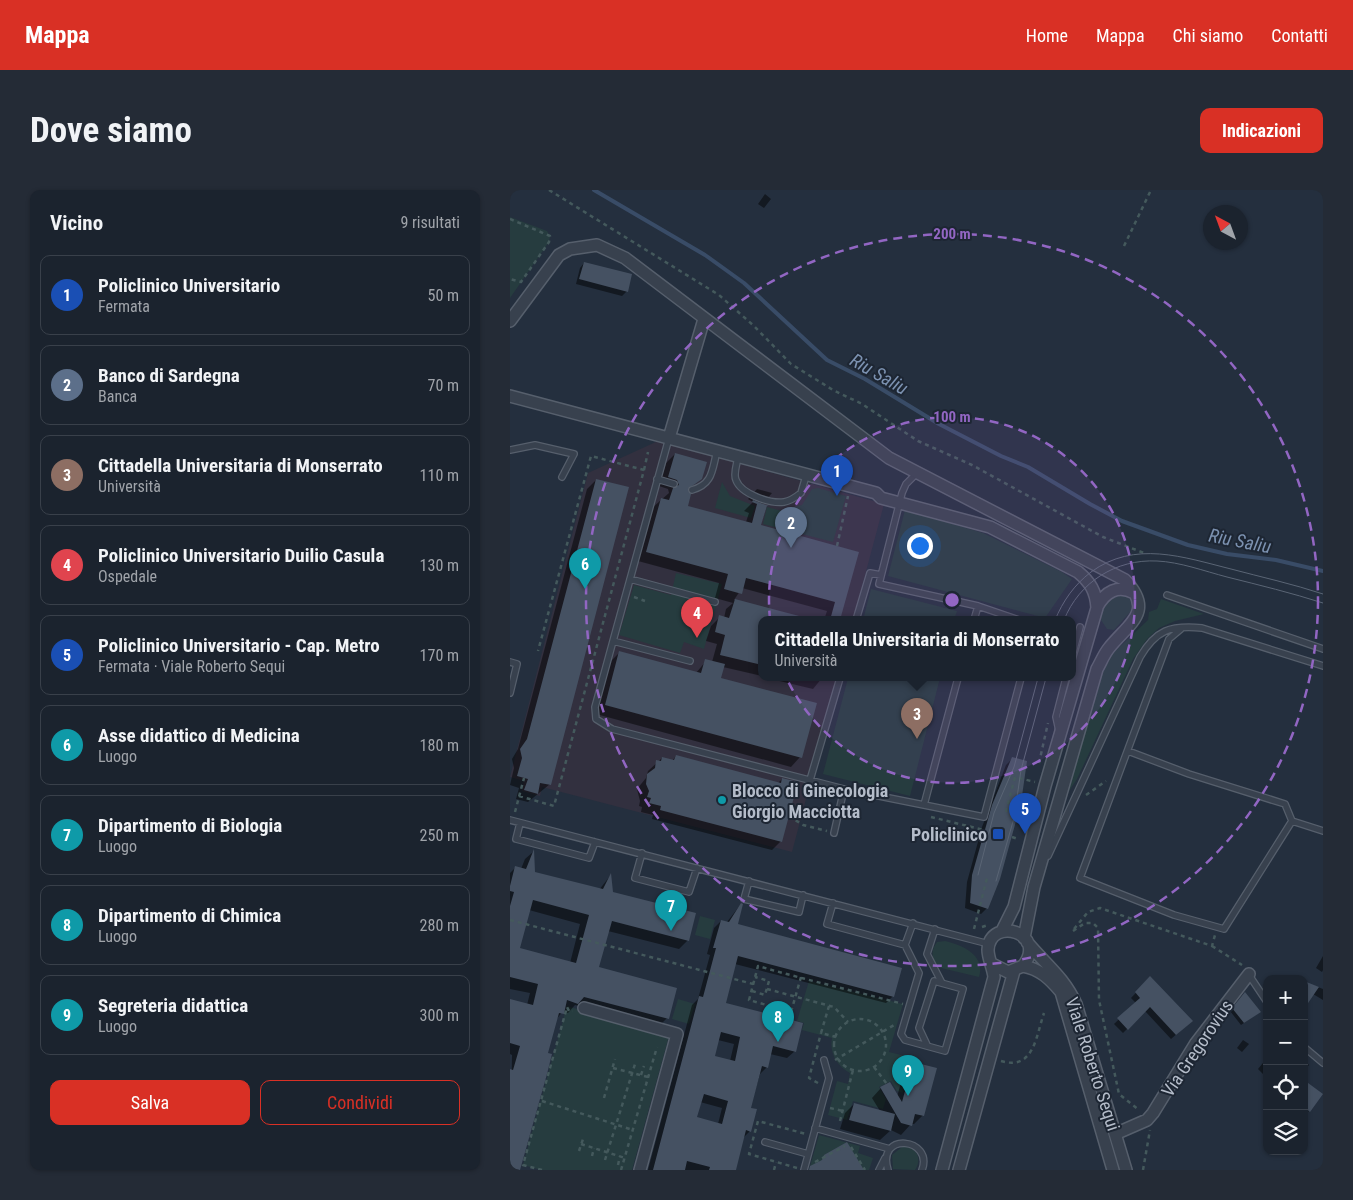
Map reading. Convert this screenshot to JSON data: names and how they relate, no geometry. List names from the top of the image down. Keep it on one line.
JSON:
{"streets":{"street":["Via Gregorovius","Viale Roberto Sequi"]},"crossings":[["Via Gregorovius","Viale Roberto Sequi"]],"water":["Riu Saliu"],"places":{"other":["Blocco di Ginecologia Giorgio Macciotta"],"transit":["Policlinico"]},"north":"top left","page":{"header":"Mappa","nav":["Home","Mappa","Chi siamo","Contatti"],"buttons":["Indicazioni",["Salva","Condividi"]],"title":"Dove siamo","heading":["Vicino","9 risultati"],"list":[{"mark":"1","name":"Policlinico Universitario","note":"Fermata","value":"50 m"},{"mark":"2","name":"Banco di Sardegna","note":"Banca","value":"70 m"},{"mark":"3","name":"Cittadella Universitaria di Monserrato","note":"Università","value":"110 m"},{"mark":"4","name":"Policlinico Universitario Duilio Casula","note":"Ospedale","value":"130 m"},{"mark":"5","name":"Policlinico Universitario - Cap. Metro","note":"Fermata · Viale Roberto Sequi","value":"170 m"},{"mark":"6","name":"Asse didattico di Medicina","note":"Luogo","value":"180 m"},{"mark":"7","name":"Dipartimento di Biologia","note":"Luogo","value":"250 m"},{"mark":"8","name":"Dipartimento di Chimica","note":"Luogo","value":"280 m"},{"mark":"9","name":"Segreteria didattica","note":"Luogo","value":"300 m"}],"pins":["1","2","6","4","3","5","7","8","9"],"popup":["Cittadella Universitaria di Monserrato","Università"],"map_buttons":["+","−"]},"rings":["200 m","100 m"]}
